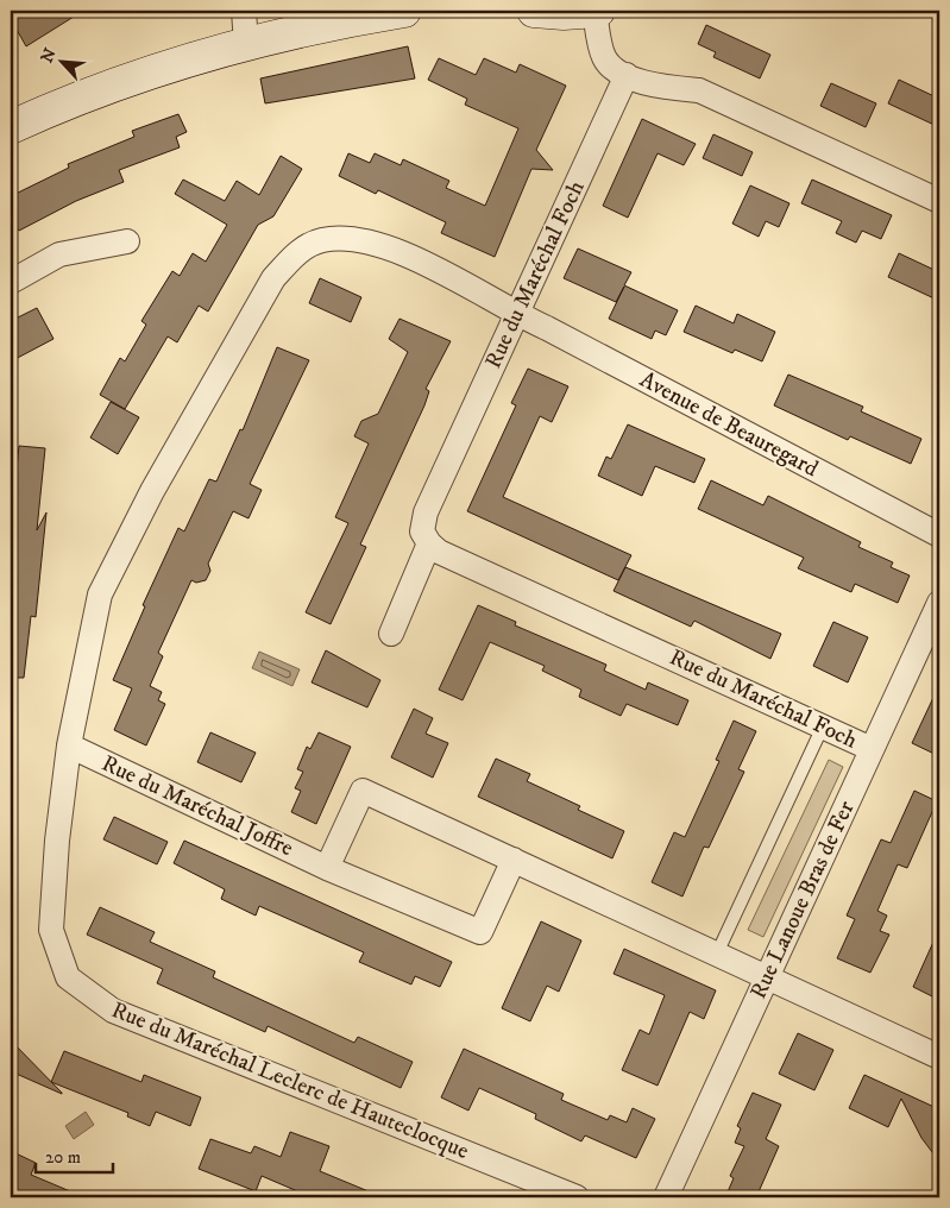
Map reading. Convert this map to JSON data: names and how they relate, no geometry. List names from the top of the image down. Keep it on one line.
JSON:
{"streets":{"street":["Rue du Maréchal Foch","Avenue de Beauregard","Rue du Maréchal Joffre","Rue Lanoue Bras de Fer","Rue du Maréchal Leclerc de Hauteclocque"]},"crossings":[["Rue du Maréchal Foch","Avenue de Beauregard"],["Rue du Maréchal Foch","Rue Lanoue Bras de Fer"],["Rue du Maréchal Foch","Rue du Maréchal Leclerc de Hauteclocque"],["Avenue de Beauregard","Rue du Maréchal Leclerc de Hauteclocque"],["Rue du Maréchal Joffre","Rue du Maréchal Leclerc de Hauteclocque"]],"scale_bar":"20 m","north":"top left"}
